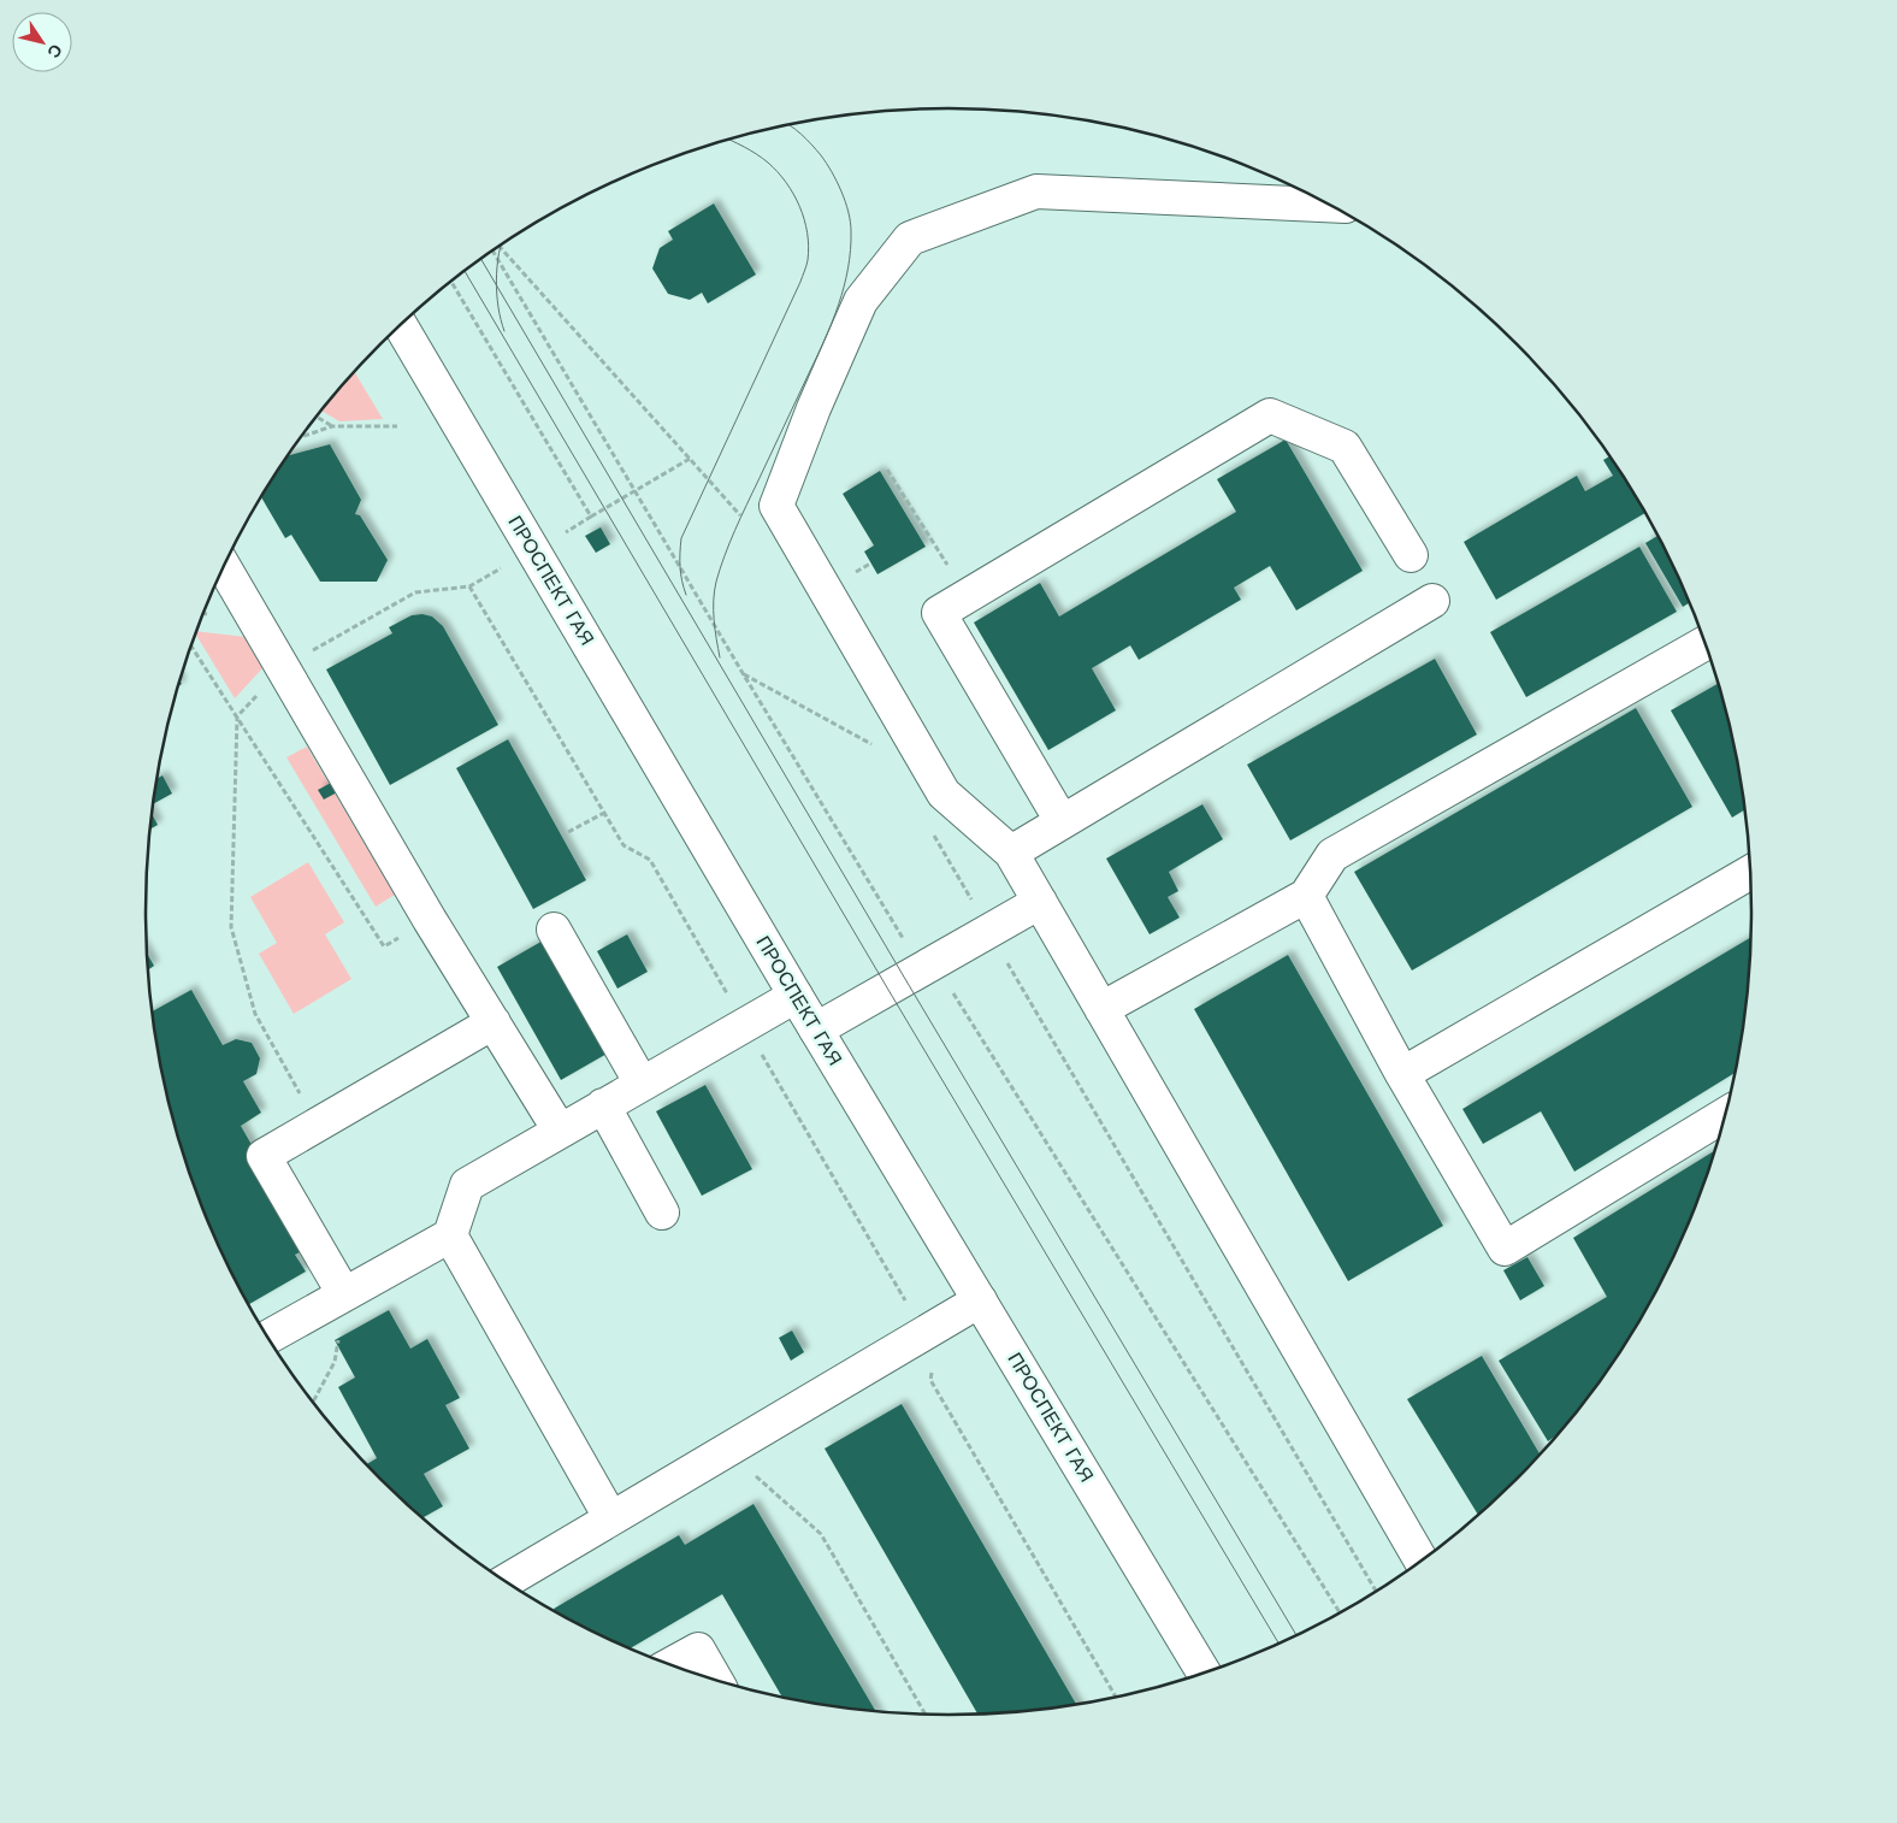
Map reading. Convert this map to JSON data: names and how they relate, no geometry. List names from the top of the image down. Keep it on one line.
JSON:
{"streets":{"main road":["ПРОСПЕКТ ГАЯ"]},"north":"bottom right"}
